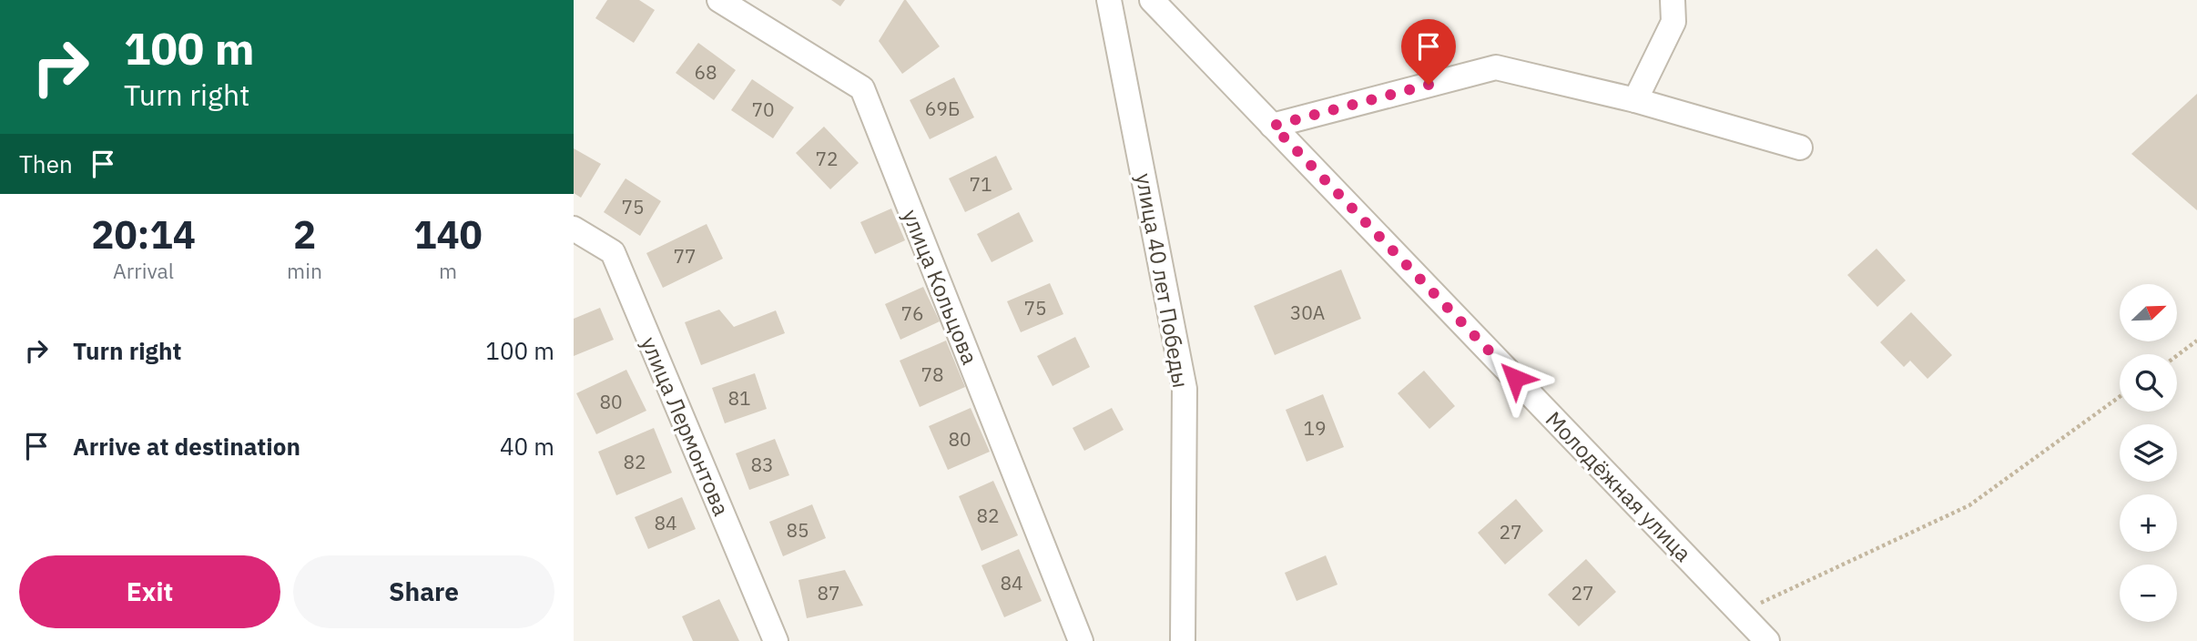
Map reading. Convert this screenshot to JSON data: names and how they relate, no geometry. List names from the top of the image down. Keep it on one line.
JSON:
{"streets":{"street":["улица 40 лет Победы","улица Кольцова","улица Лермонтова","Молодёжная улица"]},"house_numbers":["68","69Б","70","72","71","75","77","75","30А","76","78","81","80","19","80","82","83","82","84","85","27","84","87","27"],"north":"top right","page":{"turn":["100 m","Turn right"],"then":"Then","eta":["20:14","Arrival","2","min","140","m"],"map_buttons":["+","−"],"list":[{"name":"Turn right","value":"100 m"},{"name":"Arrive at destination","value":"40 m"}],"buttons":["Exit","Share"]}}
